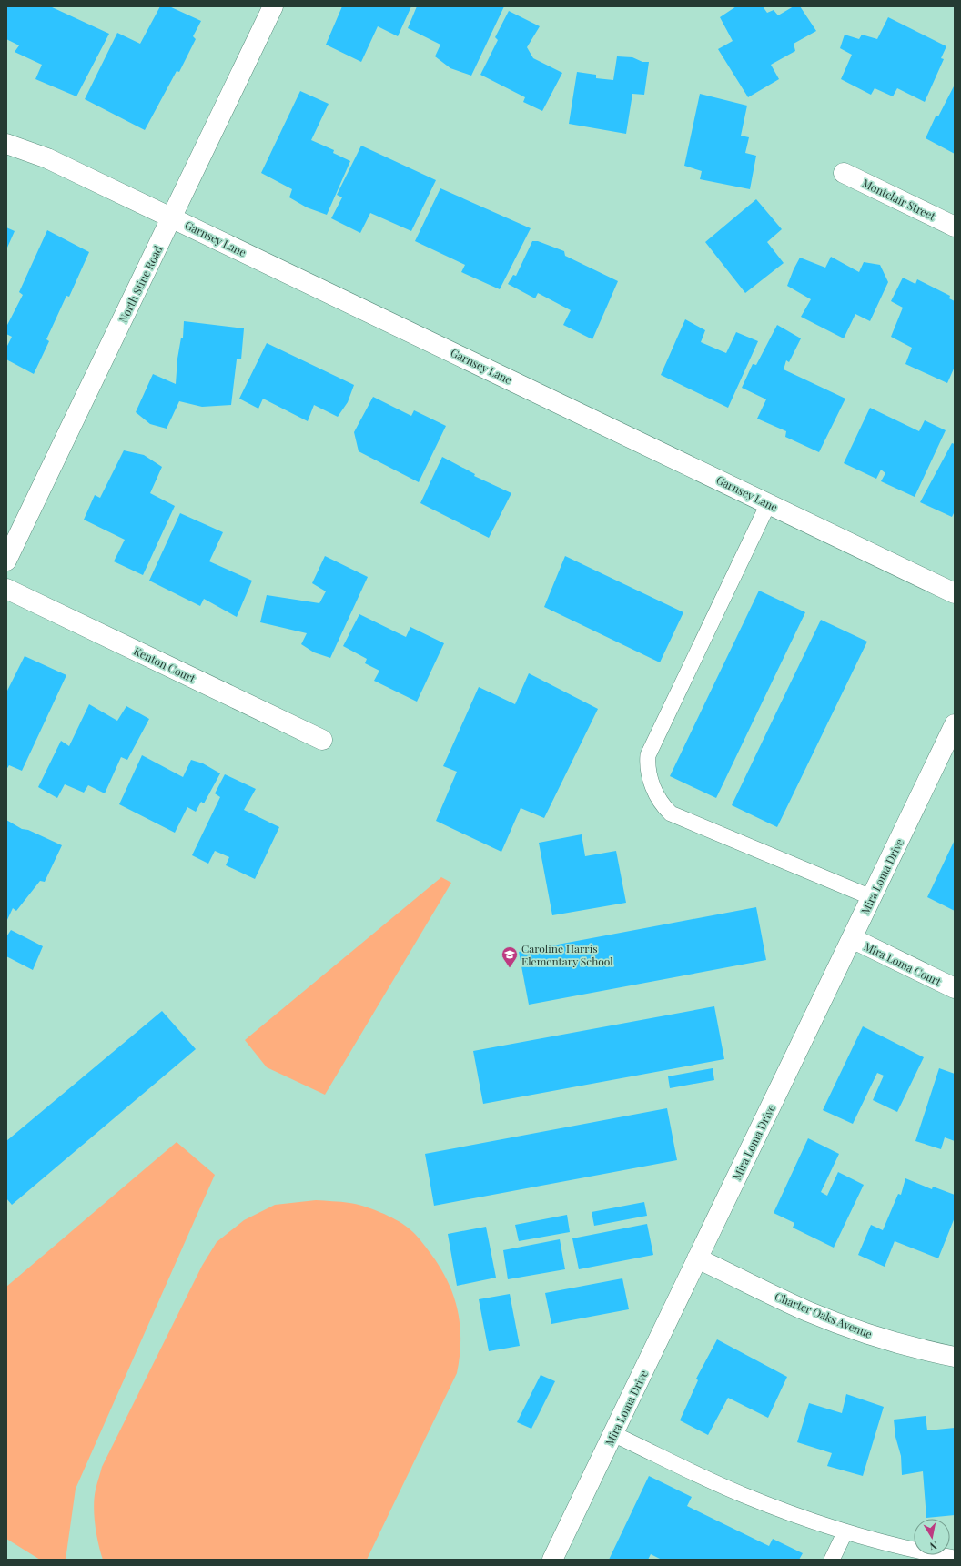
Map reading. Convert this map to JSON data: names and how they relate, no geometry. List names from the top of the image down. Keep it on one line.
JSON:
{"streets":{"street":["Montclair Street","Garnsey Lane","North Stine Road","Kenton Court","Mira Loma Drive","Mira Loma Court","Charter Oaks Avenue"]},"crossings":[["Garnsey Lane","North Stine Road"],["Mira Loma Drive","Mira Loma Court"],["Mira Loma Drive","Charter Oaks Avenue"]],"places":{"school or university":["Caroline Harris Elementary School"]},"north":"bottom"}
